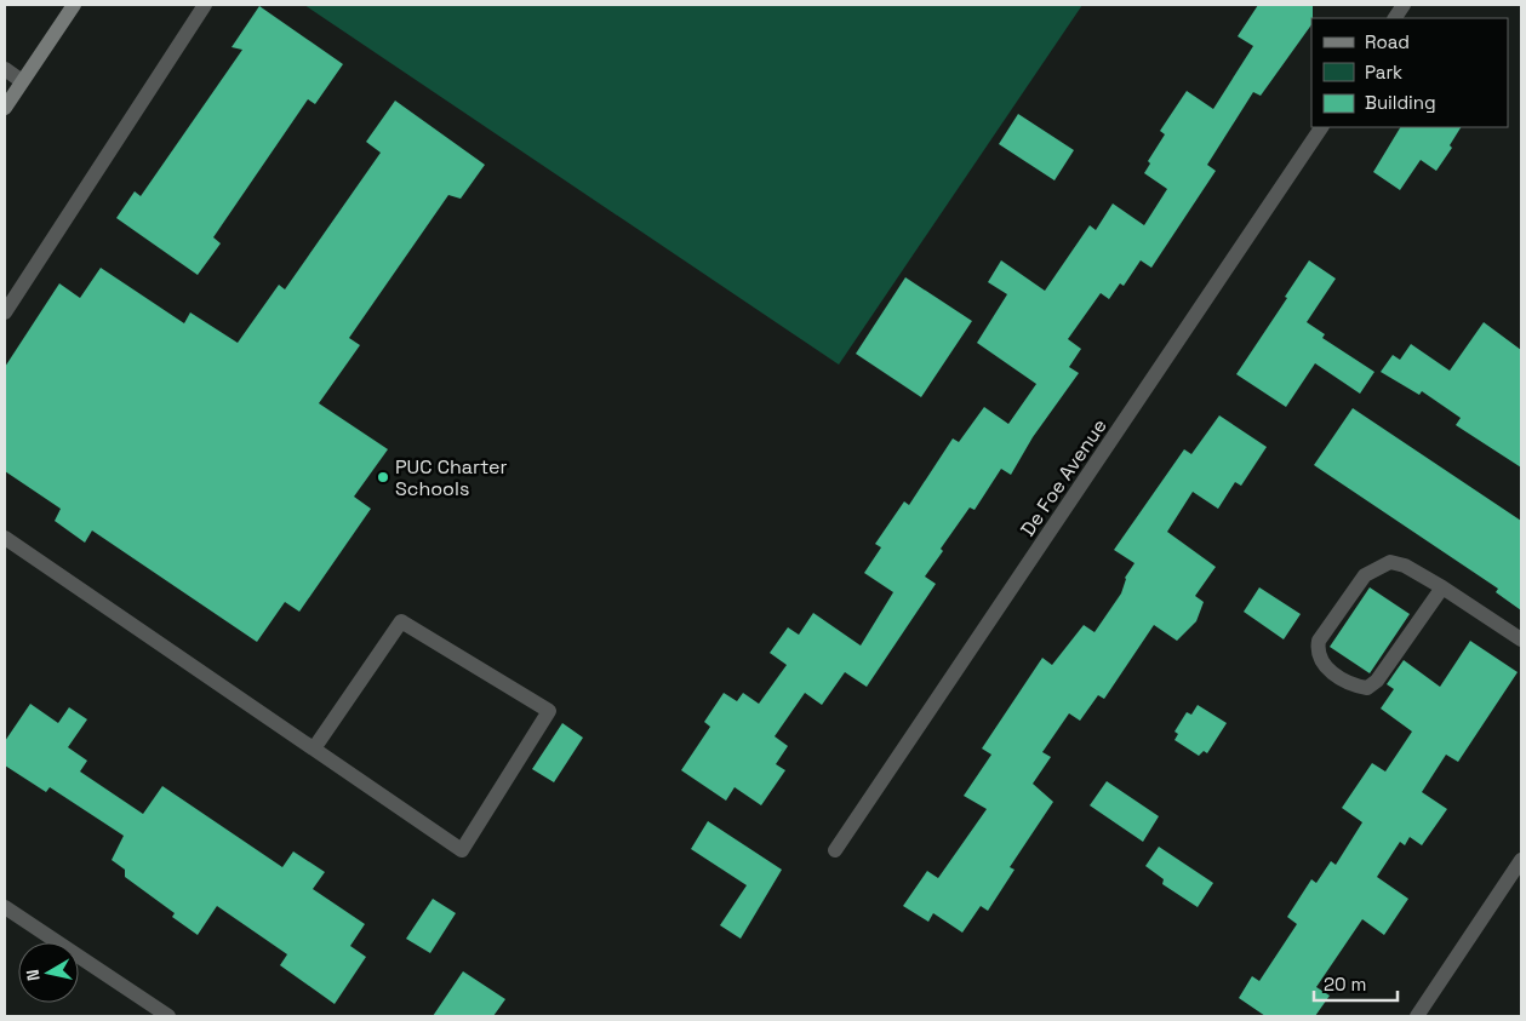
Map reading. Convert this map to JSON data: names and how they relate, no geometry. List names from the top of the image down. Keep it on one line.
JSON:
{"streets":{"street":["De Foe Avenue"]},"places":["PUC Charter Schools"],"legend":["Road","Park","Building"],"scale_bar":"20 m","north":"left"}
